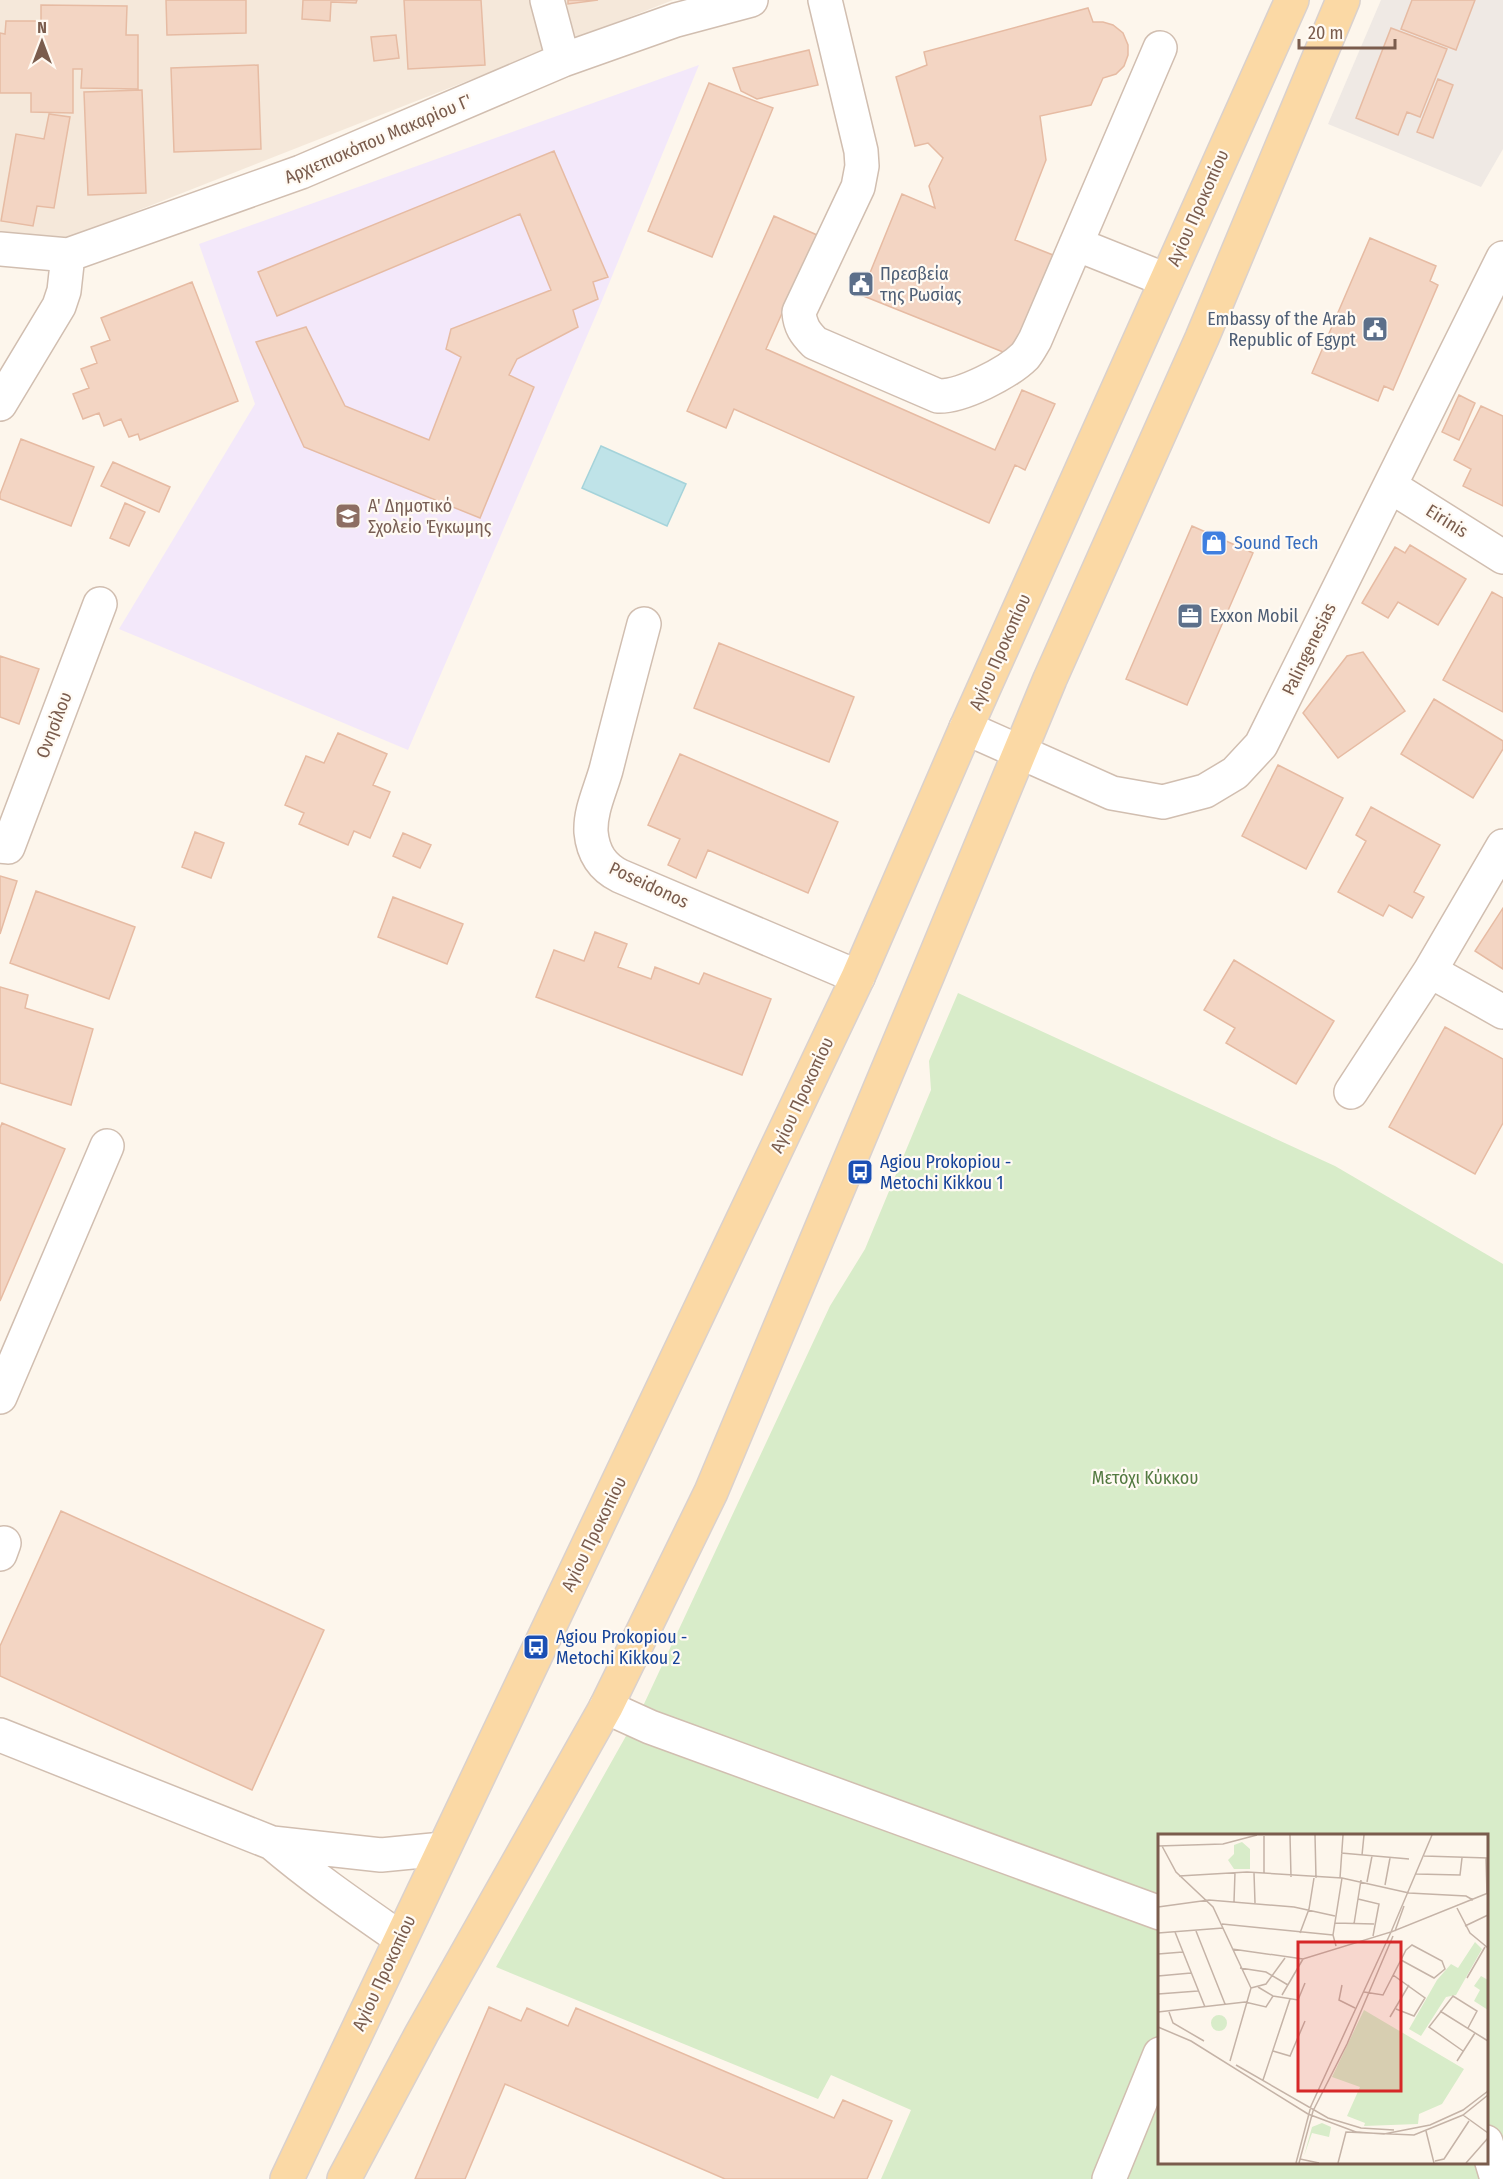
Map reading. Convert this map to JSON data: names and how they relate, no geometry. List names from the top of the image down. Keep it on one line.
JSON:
{"streets":{"main road":["Αγίου Προκοπίου"],"street":["Αρχιεπισκόπου Μακαρίου Γ'","Eirinis","Palingenesias","Ονησίλου","Poseidonos"]},"crossings":[["Αγίου Προκοπίου","Palingenesias"],["Αγίου Προκοπίου","Poseidonos"],["Eirinis","Palingenesias"]],"parks":["Μετόχι Κύκκου"],"places":{"public building":["Πρεσβεία της Ρωσίας","Embassy of the Arab Republic of Egypt"],"school or university":["Α' Δημοτικό Σχολείο Έγκωμης"],"shop":["Sound Tech"],"office":["Exxon Mobil"],"bus stop":["Agiou Prokopiou - Metochi Kikkou 1","Agiou Prokopiou - Metochi Kikkou 2"]},"scale_bar":"20 m","north":"top"}
